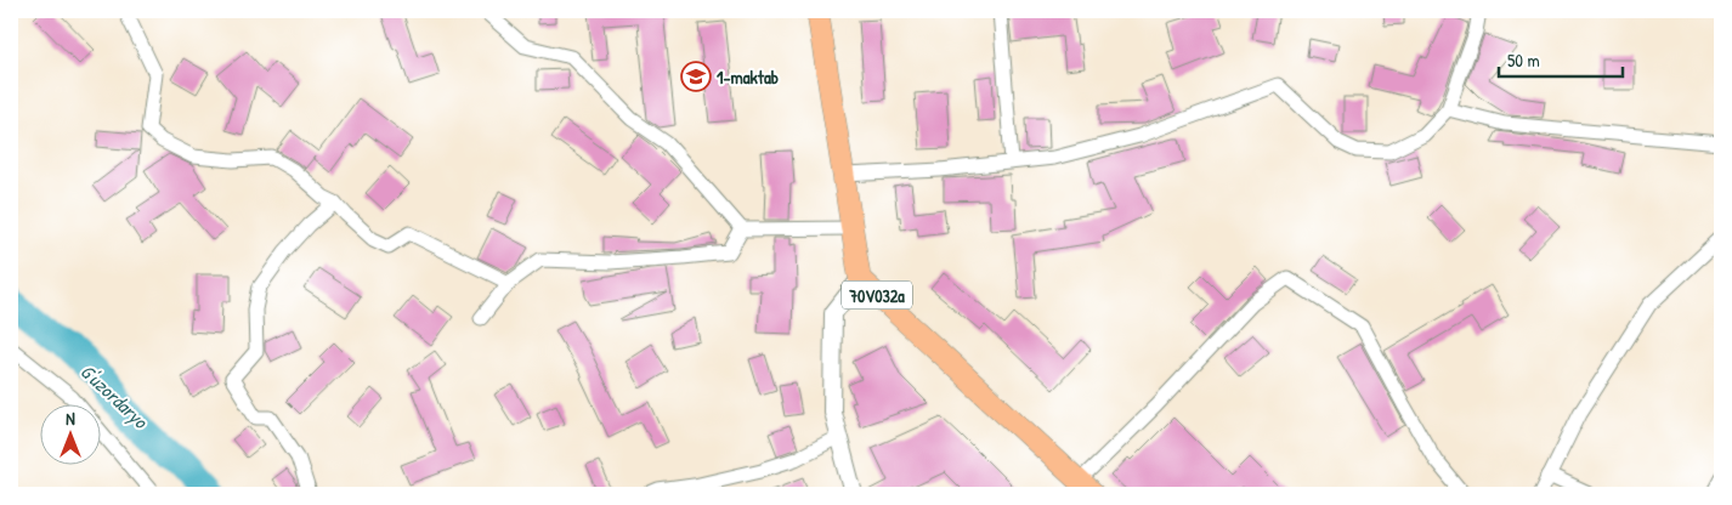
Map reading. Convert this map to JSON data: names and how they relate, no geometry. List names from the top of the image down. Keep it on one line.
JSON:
{"streets":{"main road":["70V032a"]},"water":["G'uzordaryo"],"places":{"school or university":["1-maktab"]},"scale_bar":"50 m","north":"top"}
